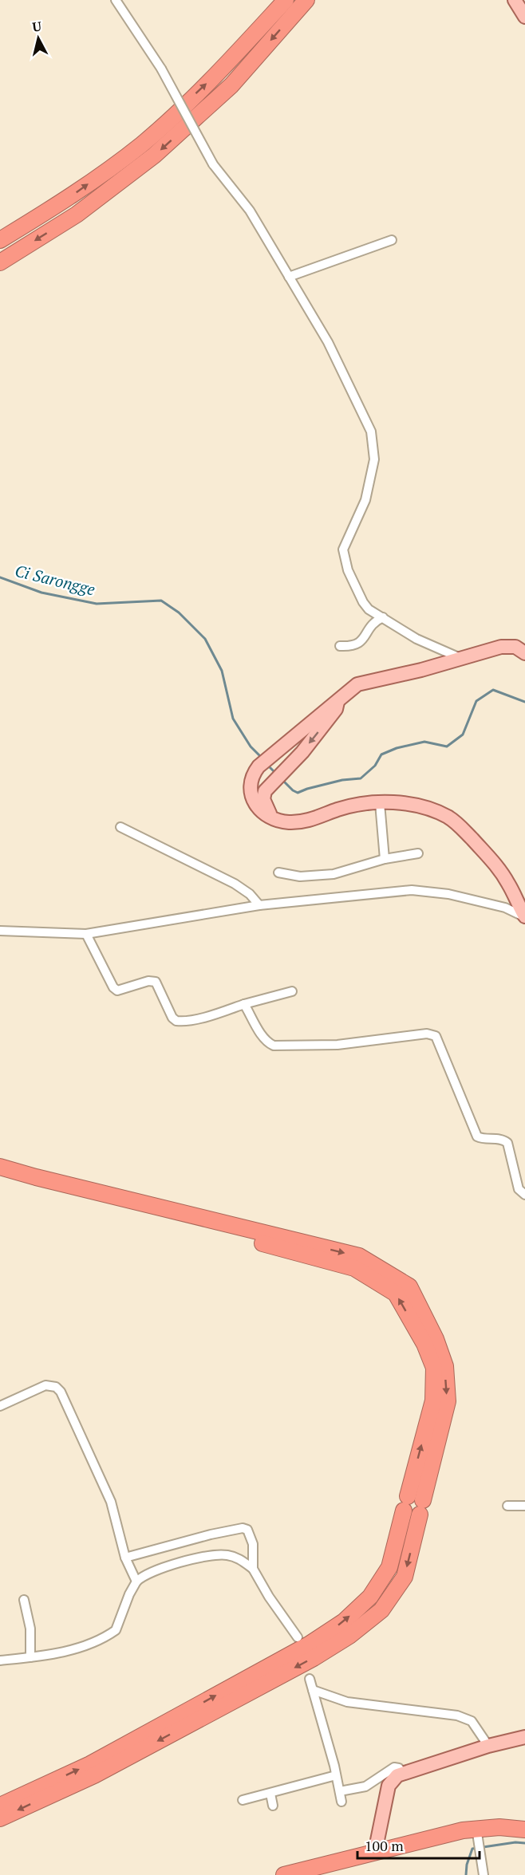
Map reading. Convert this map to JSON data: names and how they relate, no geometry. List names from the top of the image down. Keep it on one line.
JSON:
{"water":["Ci Sarongge"],"scale_bar":"100 m","north":"top"}
